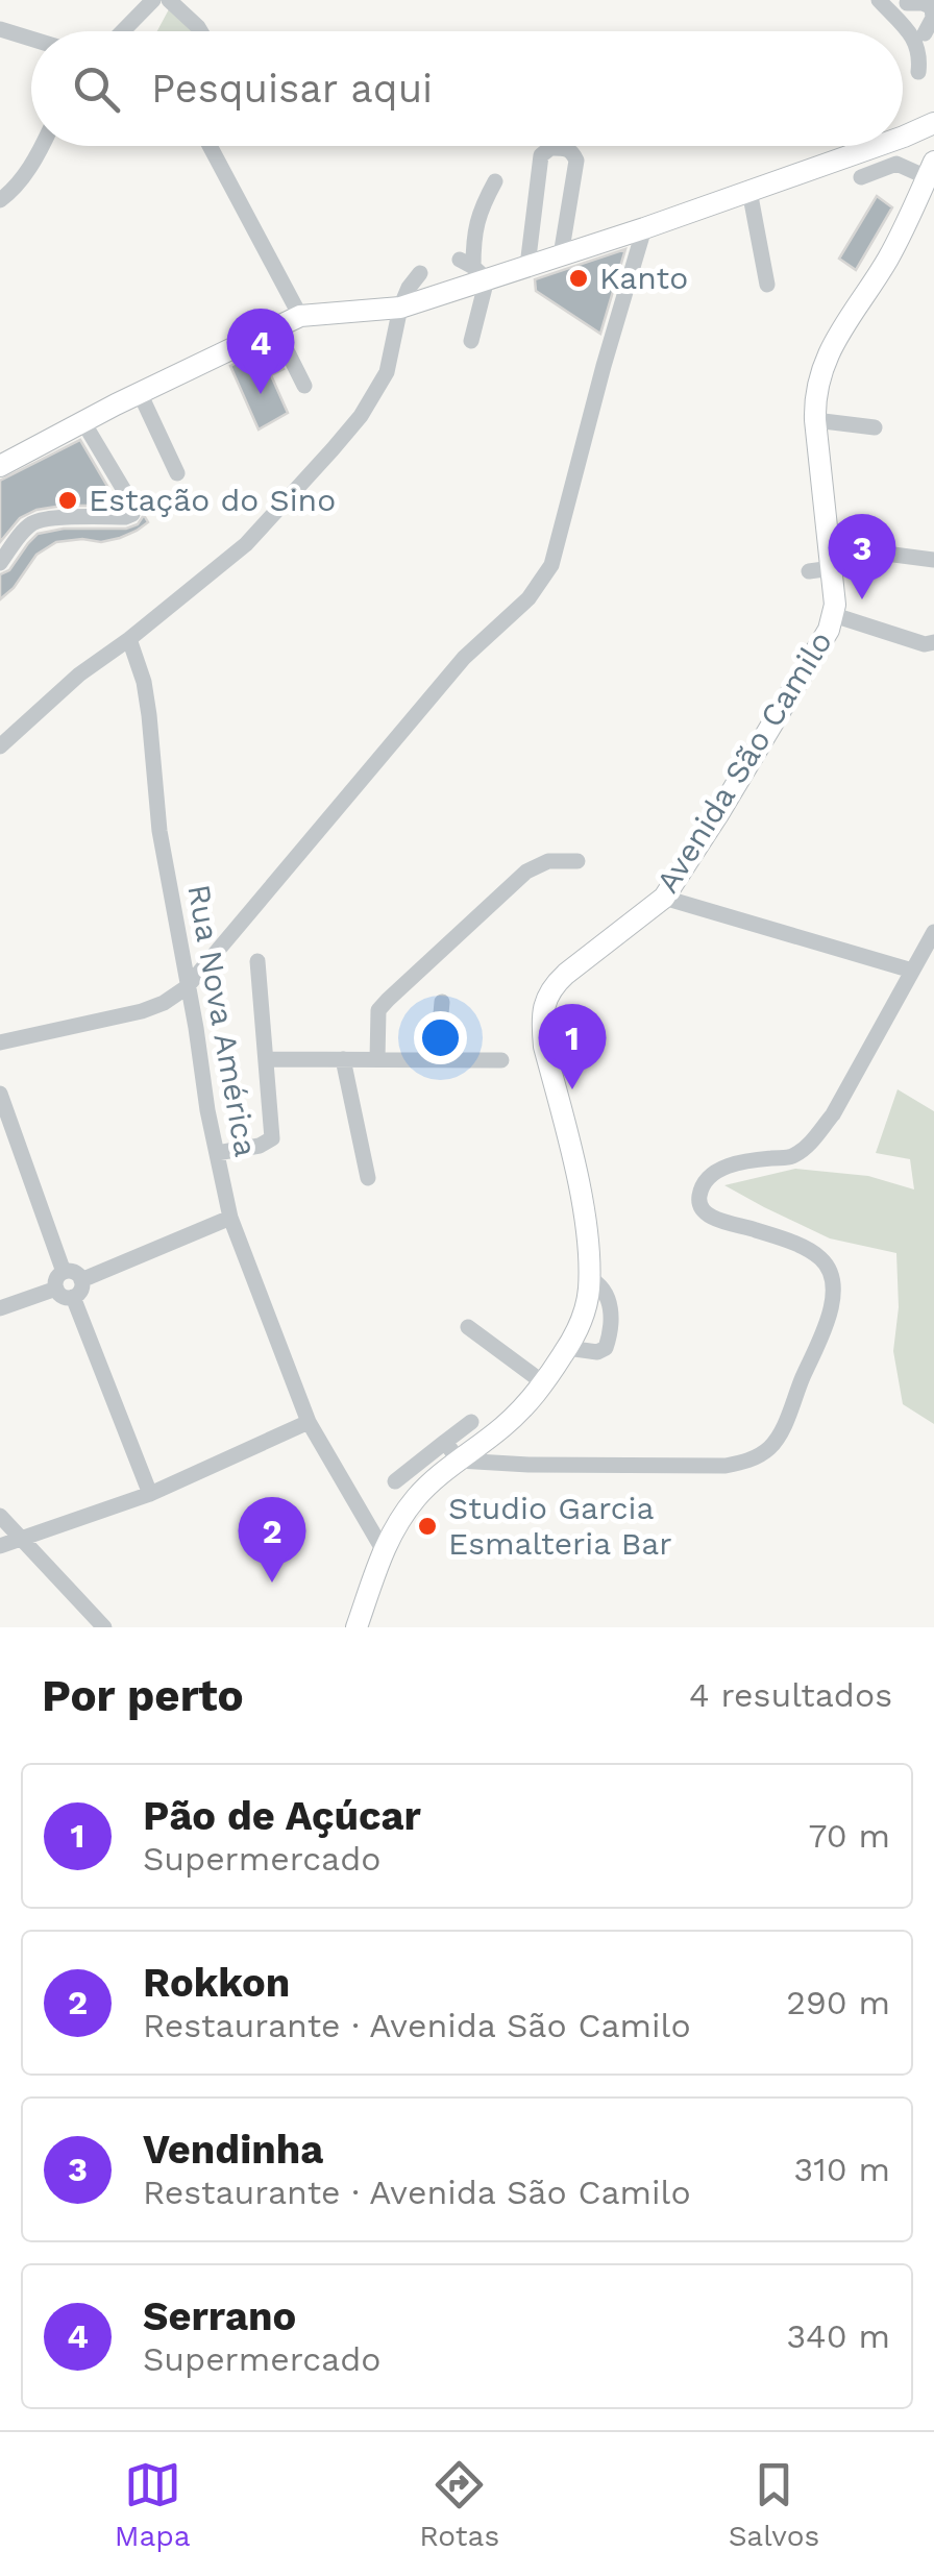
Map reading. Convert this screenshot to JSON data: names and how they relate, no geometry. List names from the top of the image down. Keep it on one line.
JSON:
{"streets":{"main road":["Avenida São Camilo"],"street":["Rua Nova América"]},"crossings":[["Avenida São Camilo","Rua Nova América"]],"places":["Kanto","Estação do Sino","Studio Garcia Esmalteria Bar"],"page":{"search":"Pesquisar aqui","pins":["4","3","1","2"],"heading":["Por perto","4 resultados"],"list":[{"mark":"1","name":"Pão de Açúcar","note":"Supermercado","value":"70 m"},{"mark":"2","name":"Rokkon","note":"Restaurante · Avenida São Camilo","value":"290 m"},{"mark":"3","name":"Vendinha","note":"Restaurante · Avenida São Camilo","value":"310 m"},{"mark":"4","name":"Serrano","note":"Supermercado","value":"340 m"}],"nav":["Mapa","Rotas","Salvos"]}}
